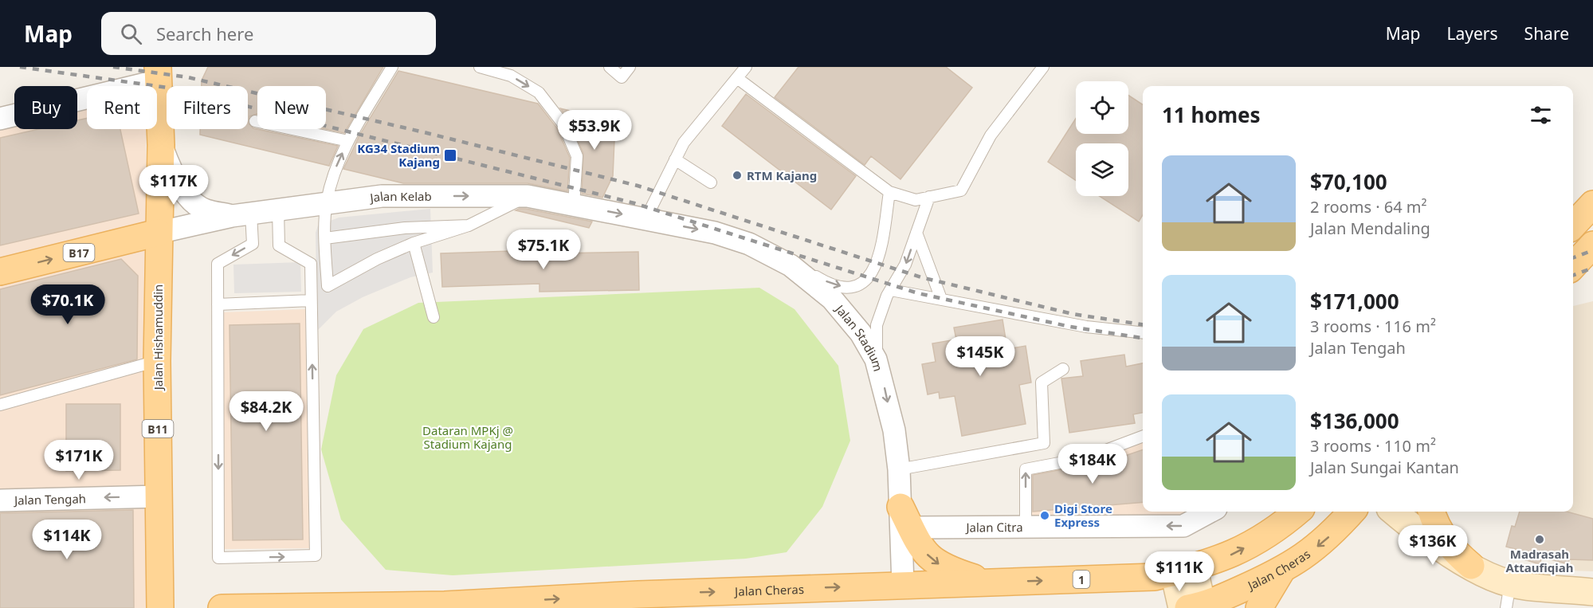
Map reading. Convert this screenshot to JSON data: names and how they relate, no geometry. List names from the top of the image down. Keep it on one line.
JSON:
{"streets":{"main road":["B17","Jalan Hishamuddin","B11","Jalan Cheras","1"],"street":["Jalan Kelab","Jalan Stadium","Jalan Tengah","Jalan Citra"]},"crossings":[["Jalan Kelab","B17"],["Jalan Kelab","Jalan Hishamuddin"],["Jalan Kelab","Jalan Stadium"],["B17","Jalan Hishamuddin"],["Jalan Hishamuddin","Jalan Tengah"],["Jalan Stadium","Jalan Citra"],["Jalan Stadium","Jalan Cheras"]],"one_way":["Jalan Kelab","Jalan Stadium","Jalan Tengah","Jalan Citra","Jalan Cheras"],"parks":["Dataran MPKj @ Stadium Kajang"],"places":{"transit":["KG34 Stadium Kajang"],"other":["RTM Kajang","Digi Store Express","Madrasah Attaufiqiah"]},"page":{"header":"Map","search":"Search here","nav":["Map","Layers","Share"],"chip":["Buy","Rent","Filters","New"],"heading":"11 homes","price":["$53.9K","$117K","$75.1K","$70.1K","$145K","$84.2K","$171K","$184K","$114K","$136K","$111K"],"list":[{"name":"$70,100","note":"2 rooms · 64 m² · Jalan Mendaling"},{"name":"$171,000","note":"3 rooms · 116 m² · Jalan Tengah"},{"name":"$136,000","note":"3 rooms · 110 m² · Jalan Sungai Kantan"}]}}
